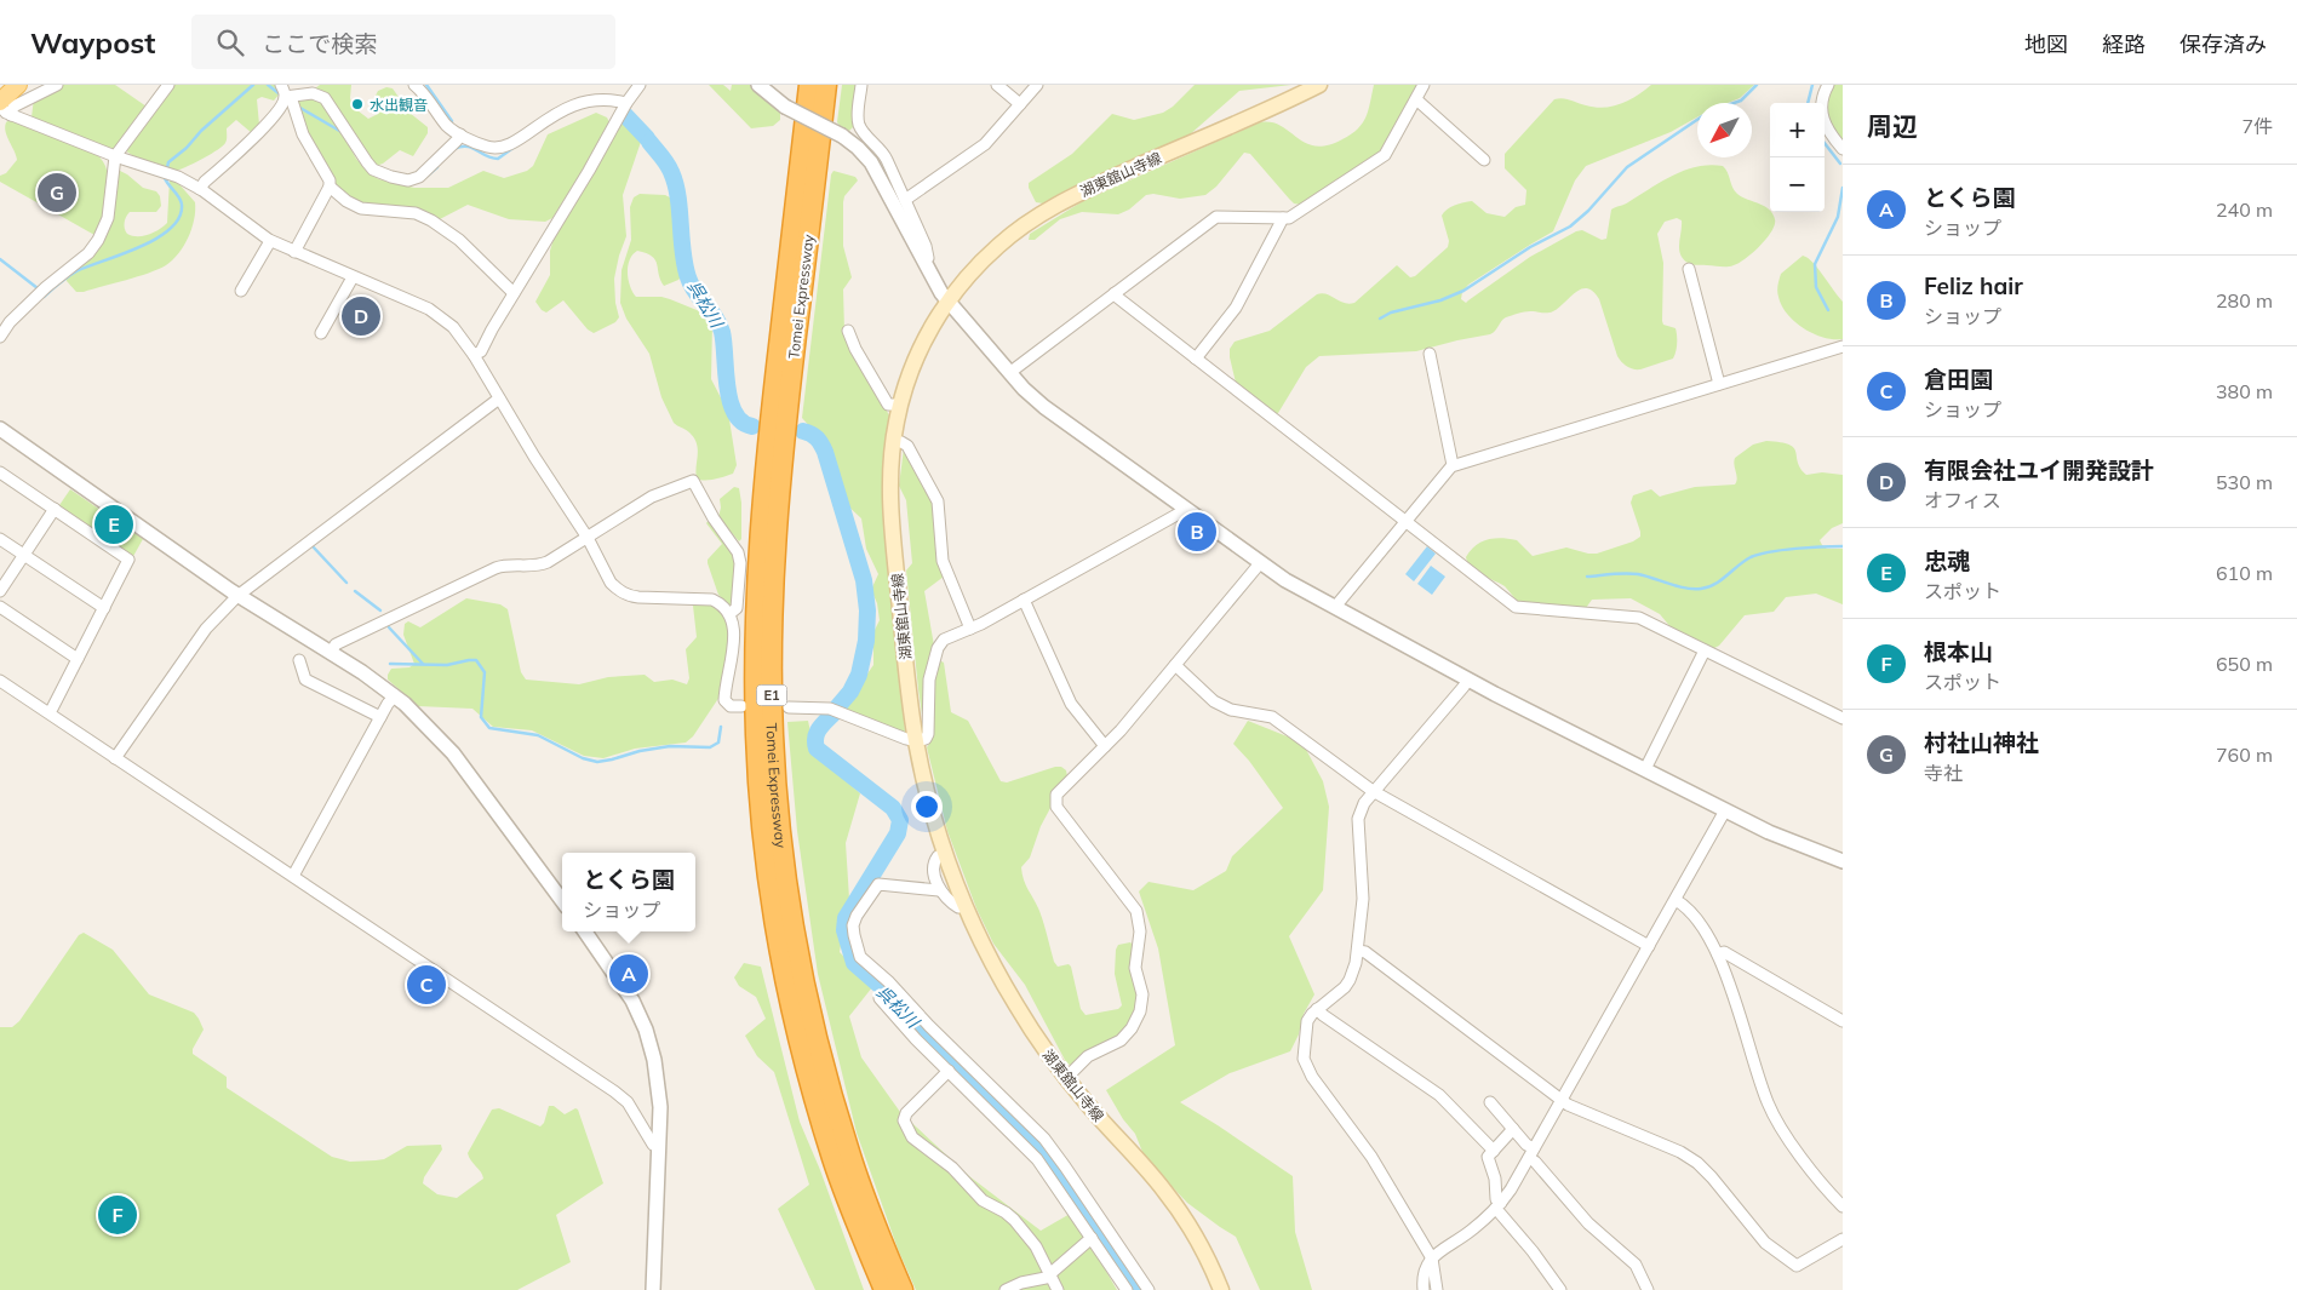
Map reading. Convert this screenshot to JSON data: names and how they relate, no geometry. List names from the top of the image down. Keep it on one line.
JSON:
{"streets":{"highway":["Tomei Expressway","E1"],"main road":["湖東舘山寺線"]},"water":["呉松川"],"places":["水出観音"],"north":"bottom left","page":{"header":"Waypost","search":"ここで検索","nav":["地図","経路","保存済み"],"heading":["周辺","7件"],"map_buttons":["+","−"],"list":[{"mark":"A","name":"とくら園","note":"ショップ","value":"240 m"},{"mark":"B","name":"Feliz hair","note":"ショップ","value":"280 m"},{"mark":"C","name":"倉田園","note":"ショップ","value":"380 m"},{"mark":"D","name":"有限会社ユイ開発設計","note":"オフィス","value":"530 m"},{"mark":"E","name":"忠魂","note":"スポット","value":"610 m"},{"mark":"F","name":"根本山","note":"スポット","value":"650 m"},{"mark":"G","name":"村社山神社","note":"寺社","value":"760 m"}],"pins":["G","D","E","B","A","C","F"],"popup":["とくら園","ショップ"]}}
